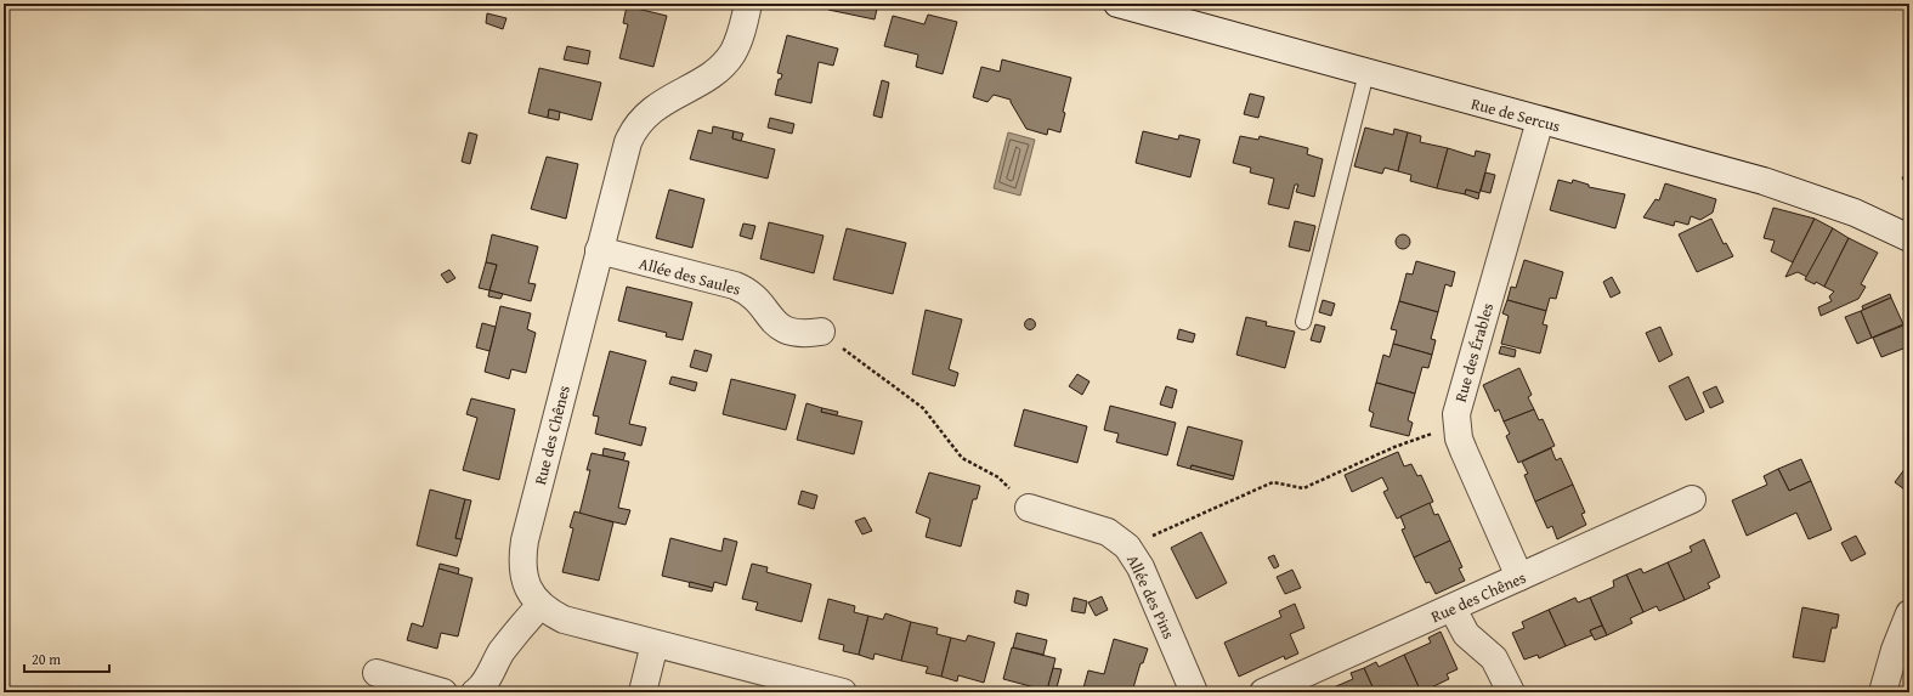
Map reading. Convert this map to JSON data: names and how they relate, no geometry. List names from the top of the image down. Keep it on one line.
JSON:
{"streets":{"street":["Rue de Sercus","Allée des Saules","Rue des Érables","Rue des Chênes","Allée des Pins"]},"crossings":[["Rue de Sercus","Rue des Érables"],["Allée des Saules","Rue des Chênes"],["Rue des Érables","Rue des Chênes"]],"scale_bar":"20 m"}
